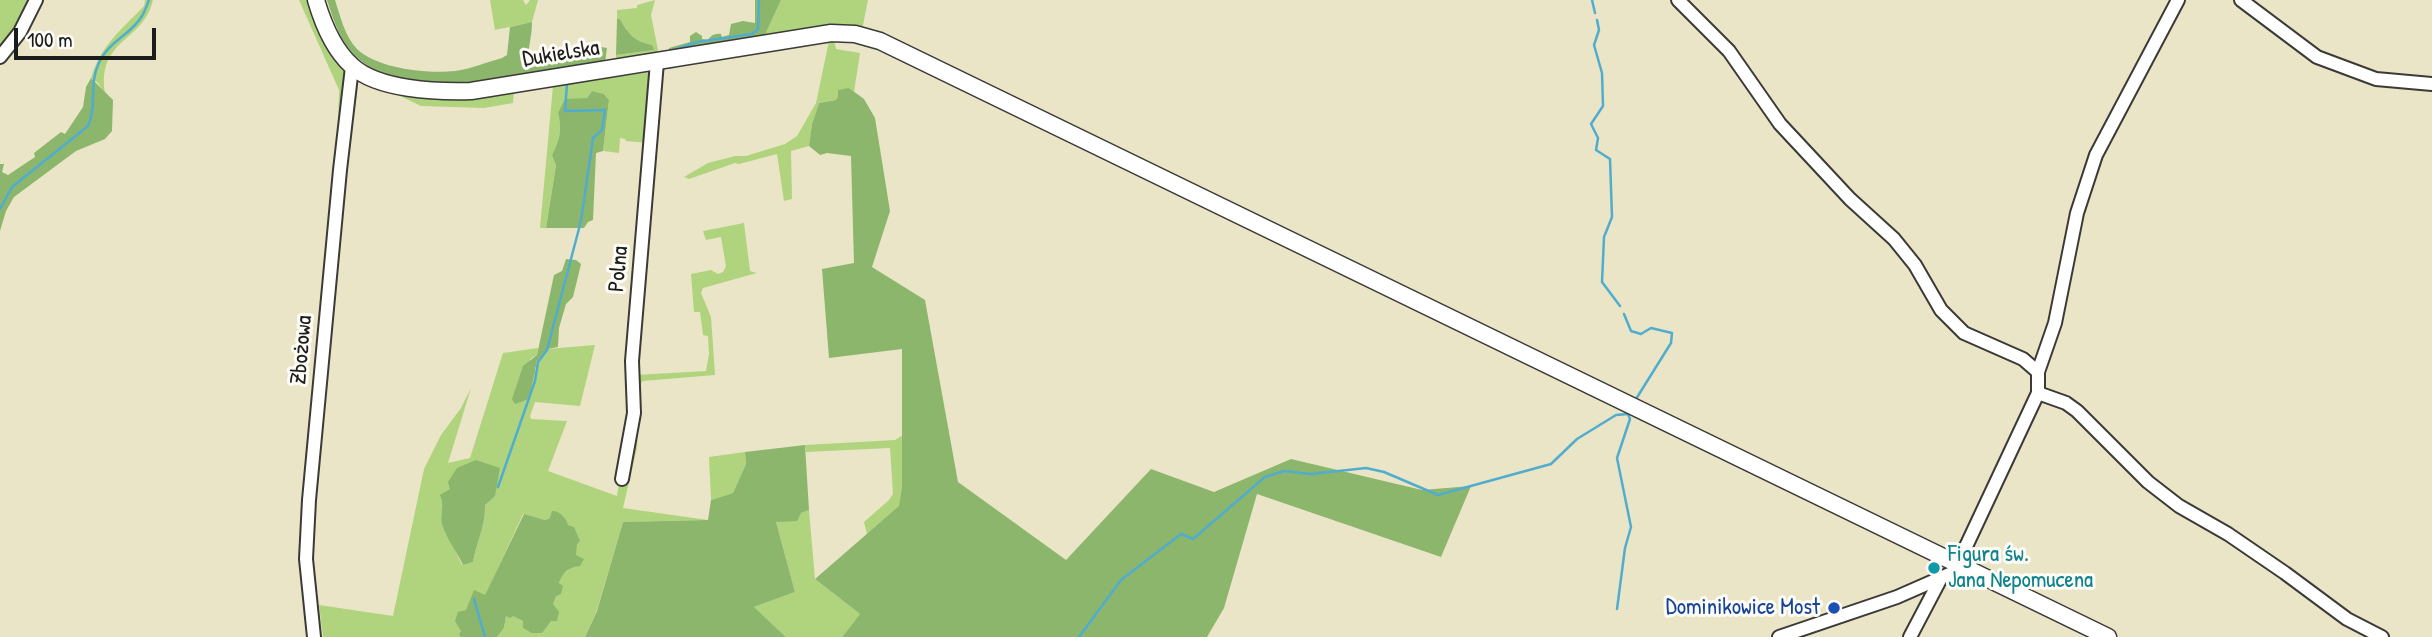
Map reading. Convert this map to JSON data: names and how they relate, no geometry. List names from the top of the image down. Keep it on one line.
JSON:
{"streets":{"main road":["Dukielska"],"street":["Polna","Zbożowa"]},"crossings":[["Dukielska","Polna"],["Dukielska","Zbożowa"]],"places":["Figura św. Jana Nepomucena","Dominikowice Most"],"scale_bar":"100 m"}
